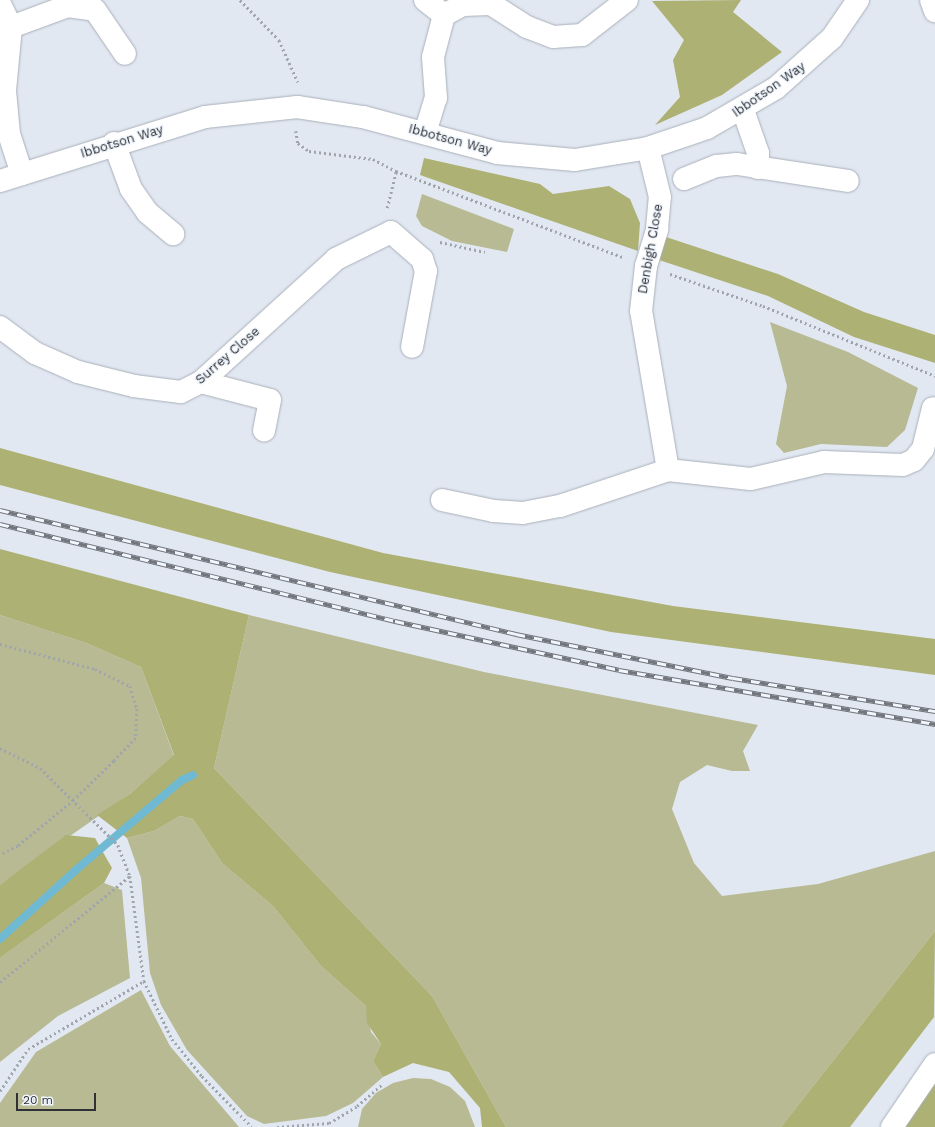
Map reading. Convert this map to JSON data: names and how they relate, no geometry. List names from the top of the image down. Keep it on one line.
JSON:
{"streets":{"street":["Ibbotson Way","Denbigh Close","Surrey Close"]},"crossings":[["Ibbotson Way","Denbigh Close"]],"scale_bar":"20 m"}
